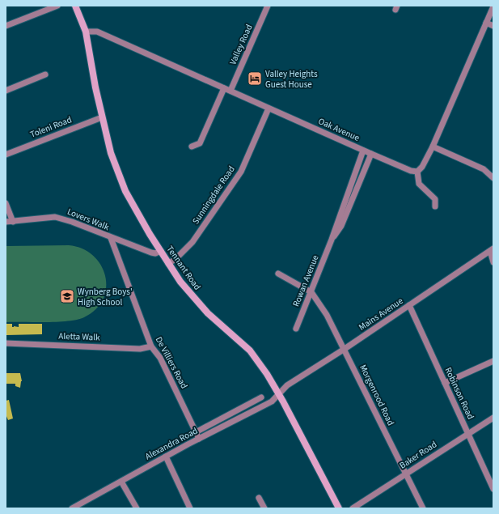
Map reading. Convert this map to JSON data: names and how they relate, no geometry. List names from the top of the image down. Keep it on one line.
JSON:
{"streets":{"main road":["Tennant Road"],"street":["Valley Road","Toleni Road","Oak Avenue","Sunningdale Road","Lovers Walk","Rowan Avenue","Mains Avenue","Aletta Walk","De Villiers Road","Robinson Road","Morgenrood Road","Alexandra Road","Baker Road"]},"crossings":[["Valley Road","Oak Avenue"],["Toleni Road","Tennant Road"],["Oak Avenue","Sunningdale Road"],["Oak Avenue","Tennant Road"],["Oak Avenue","Rowan Avenue"],["Sunningdale Road","Tennant Road"],["Lovers Walk","Tennant Road"],["Lovers Walk","De Villiers Road"],["Tennant Road","Mains Avenue"],["Tennant Road","Alexandra Road"],["Rowan Avenue","Morgenrood Road"],["Mains Avenue","Robinson Road"],["Mains Avenue","Morgenrood Road"],["Mains Avenue","Alexandra Road"],["Aletta Walk","De Villiers Road"],["De Villiers Road","Alexandra Road"],["Robinson Road","Baker Road"],["Morgenrood Road","Baker Road"]],"places":{"hotel":["Valley Heights Guest House"],"school or university":["Wynberg Boys' High School"]}}
